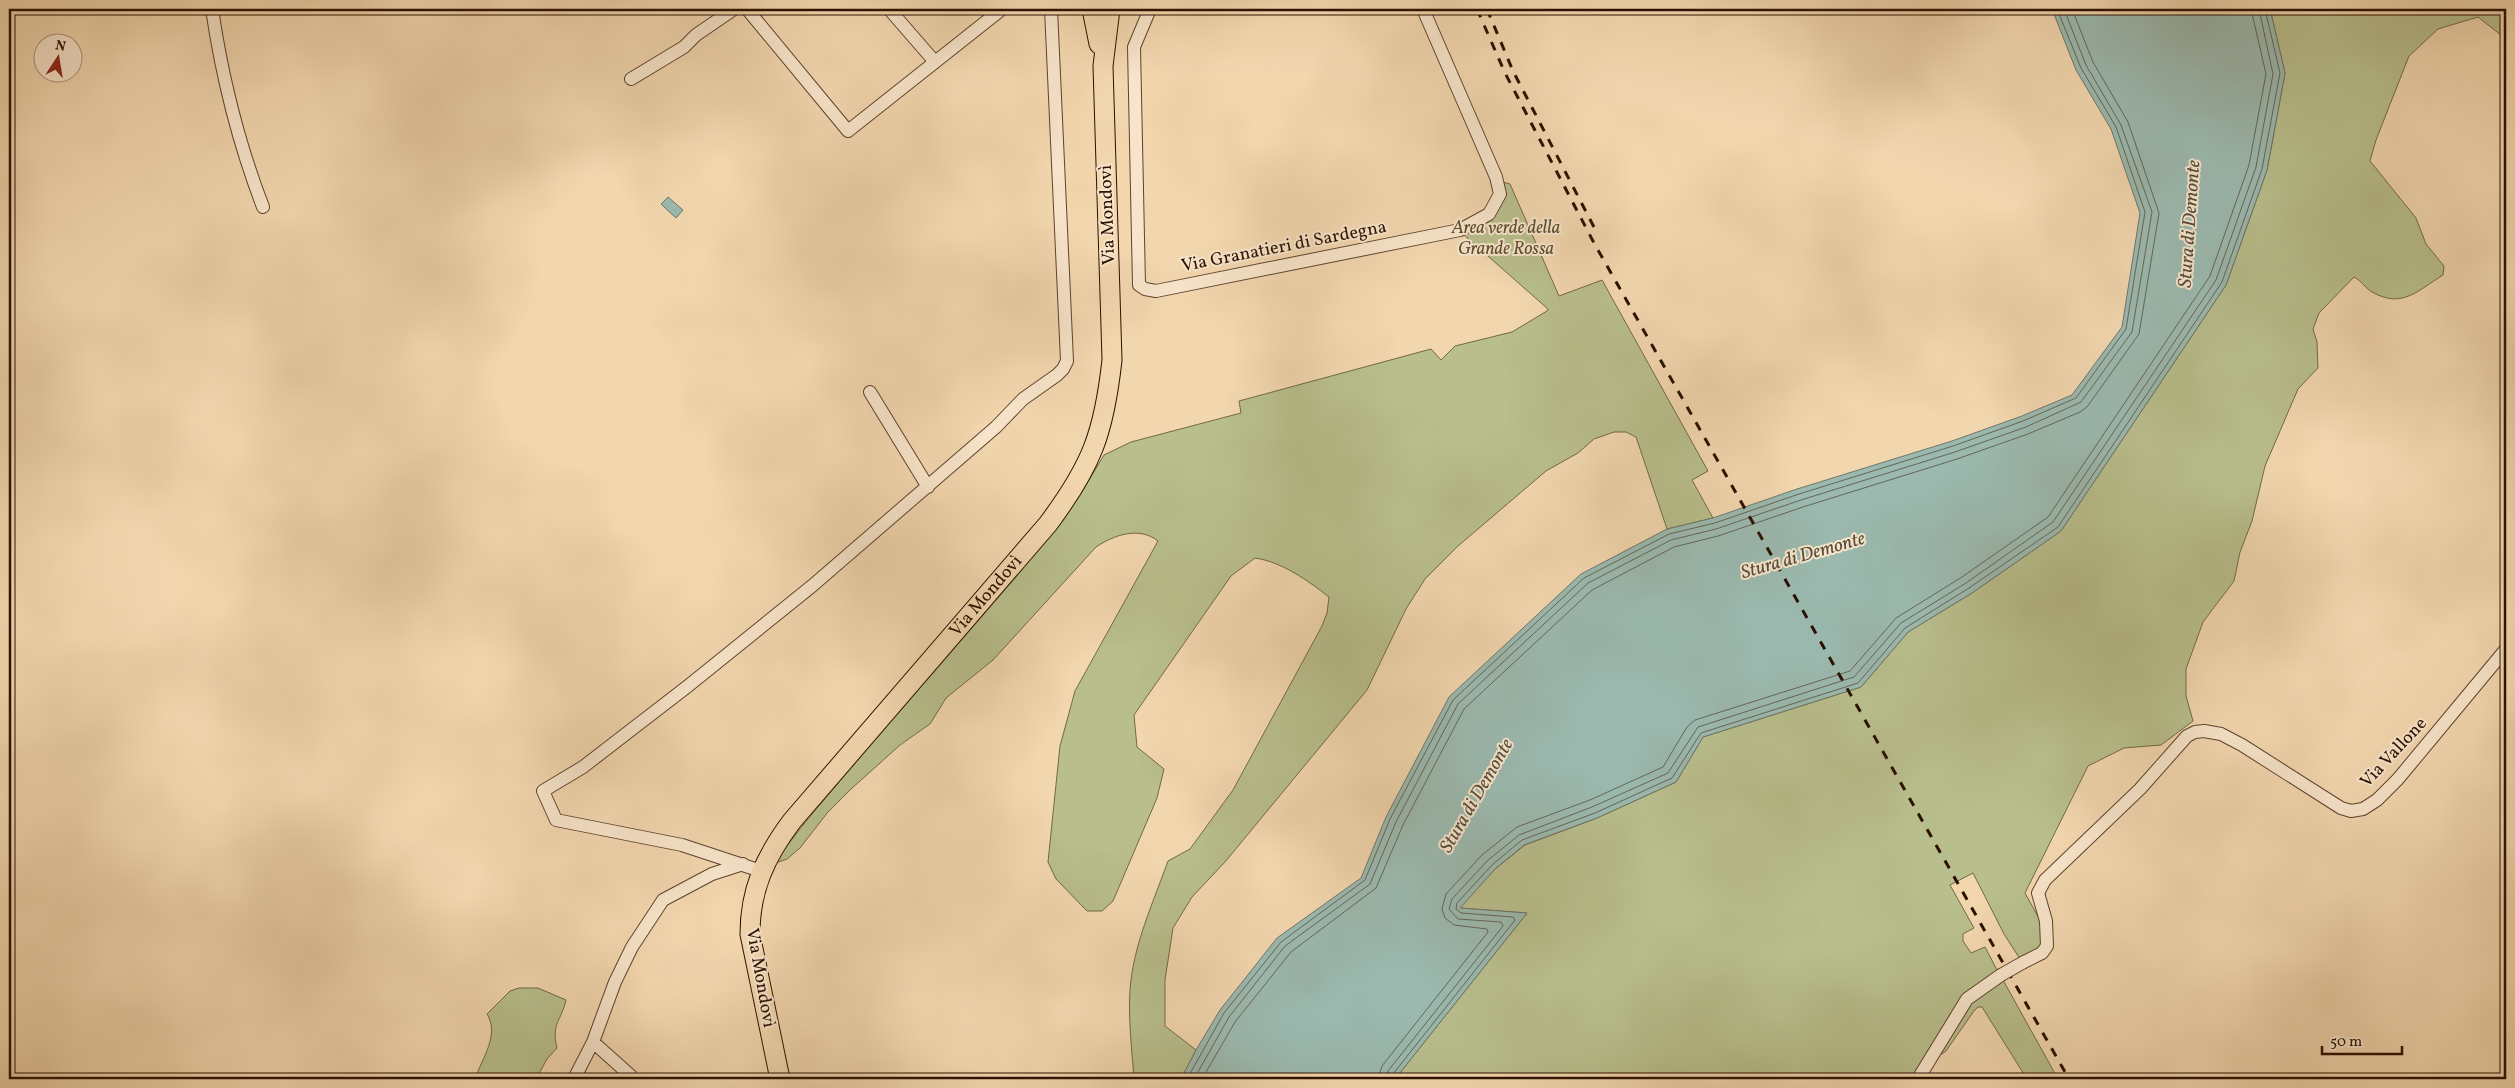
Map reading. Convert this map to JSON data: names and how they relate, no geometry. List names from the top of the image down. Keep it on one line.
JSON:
{"streets":{"main road":["Via Mondovì"],"street":["Via Granatieri di Sardegna","Via Vallone"]},"water":["Stura di Demonte"],"parks":["Area verde della Grande Rossa"],"scale_bar":"50 m","north":"top"}
